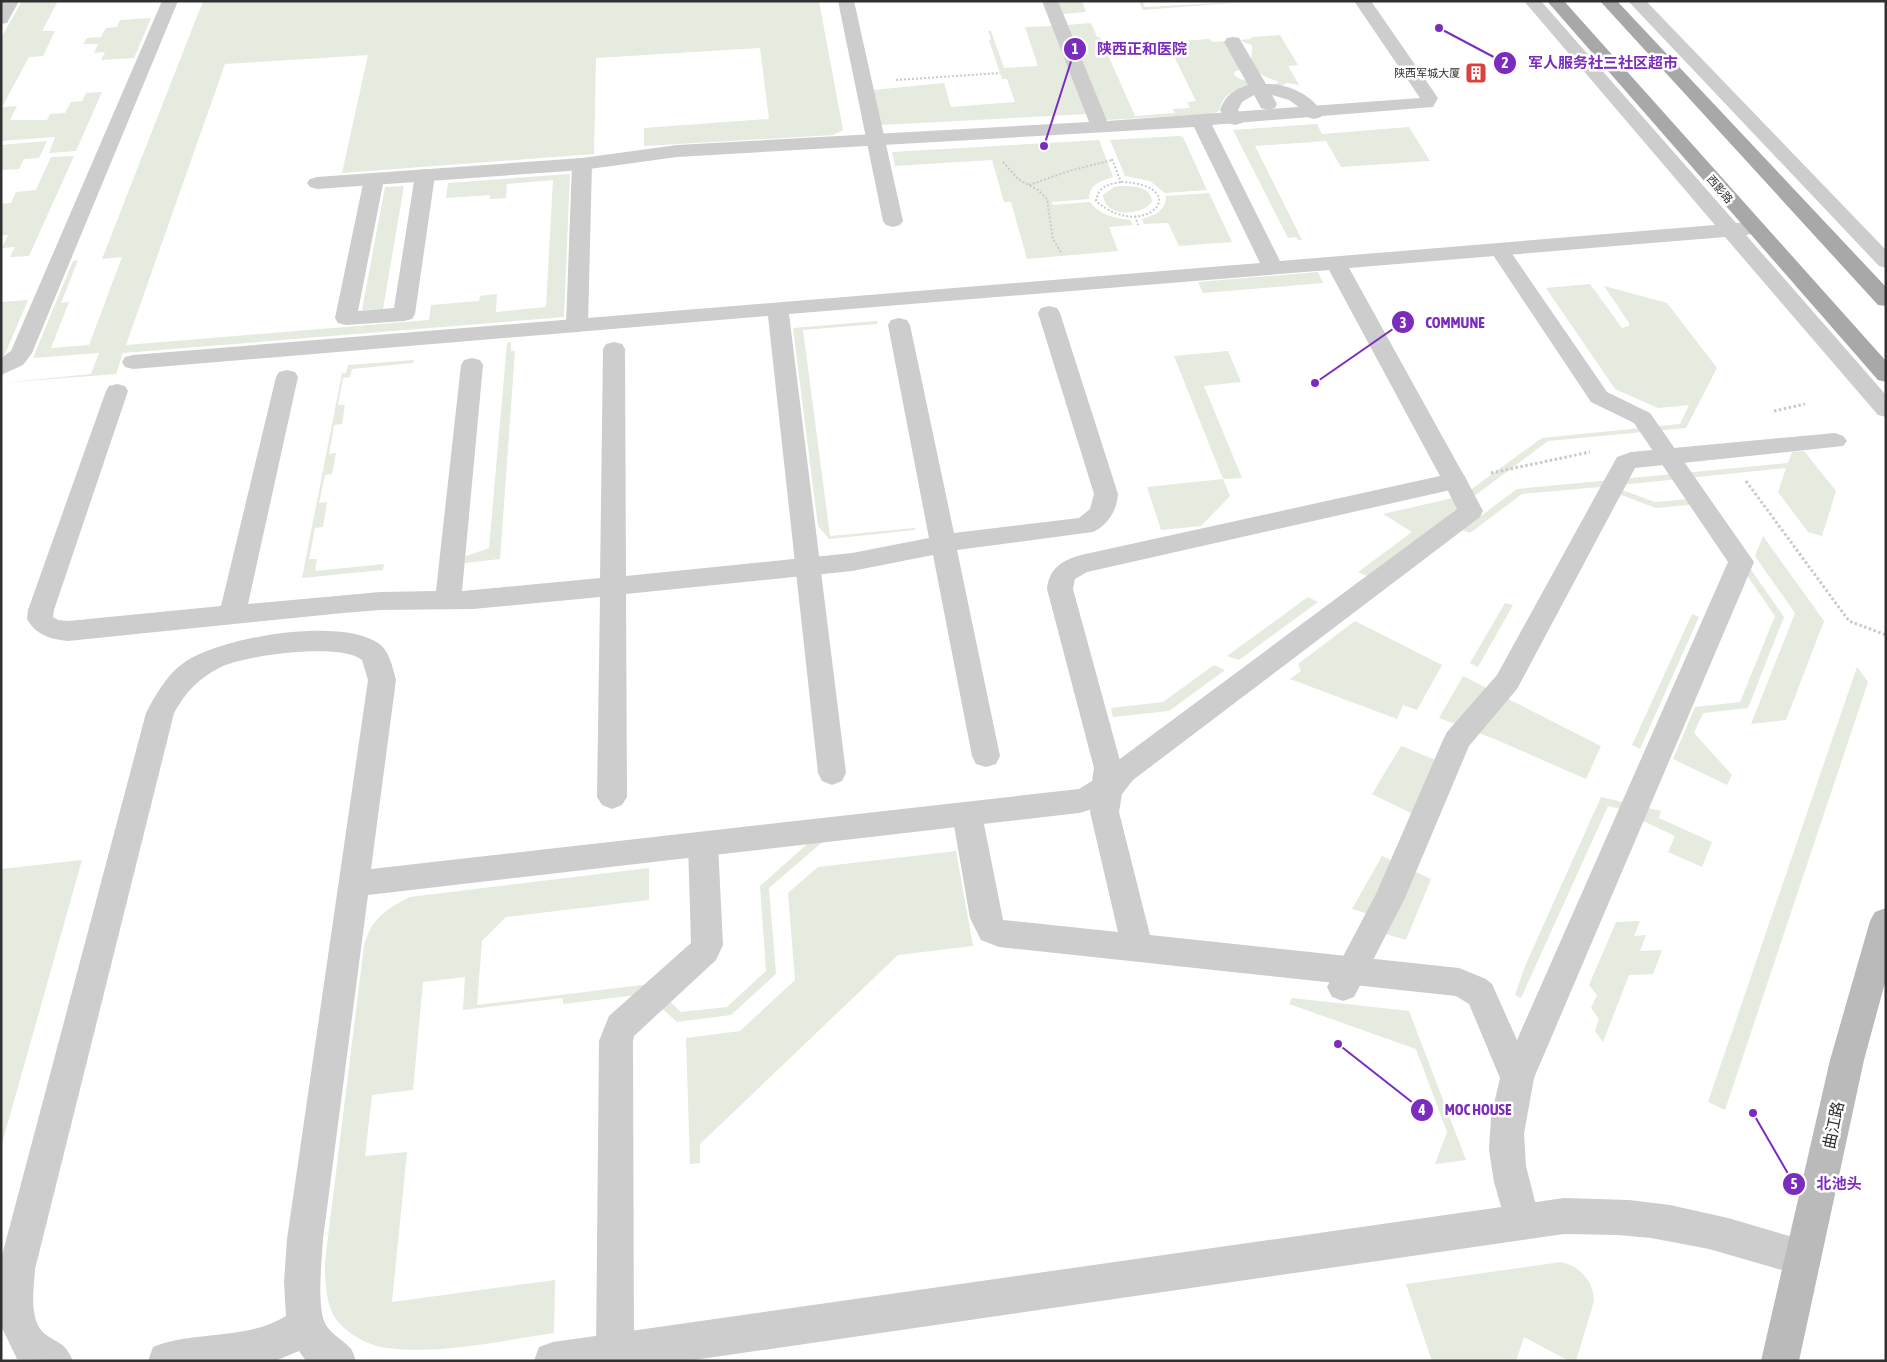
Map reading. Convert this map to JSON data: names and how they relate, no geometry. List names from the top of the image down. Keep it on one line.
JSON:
{"streets":{"main road":["西影路","曲江路"]},"places":{"other":["军人服务社三社区超市","陕西正和医院","COMMUNE","MOC HOUSE","北池头"],"building":["陕西军城大厦"]}}
